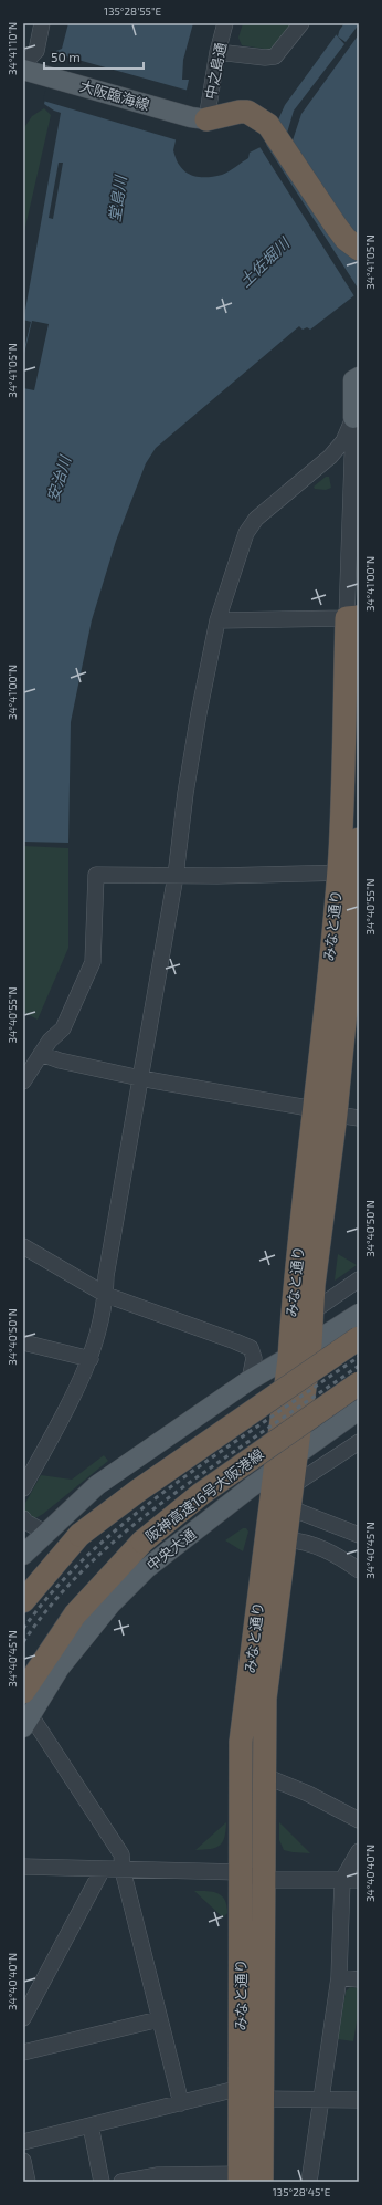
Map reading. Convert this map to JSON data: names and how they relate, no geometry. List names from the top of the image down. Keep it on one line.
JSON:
{"streets":{"highway":["みなと通り","阪神高速16号大阪港線"],"main road":["大阪臨海線","中央大通"],"street":["中之島通"]},"crossings":[["中之島通","大阪臨海線"],["みなと通り","中央大通"]],"water":["堂島川","土佐堀川","安治川"],"scale_bar":"50 m","coordinates":["135°28'55\"E","34°41'10\"N","34°41'05\"N","34°41'00\"N","34°40'55\"N","34°40'50\"N","34°40'45\"N","34°40'40\"N","135°28'45\"E"]}
